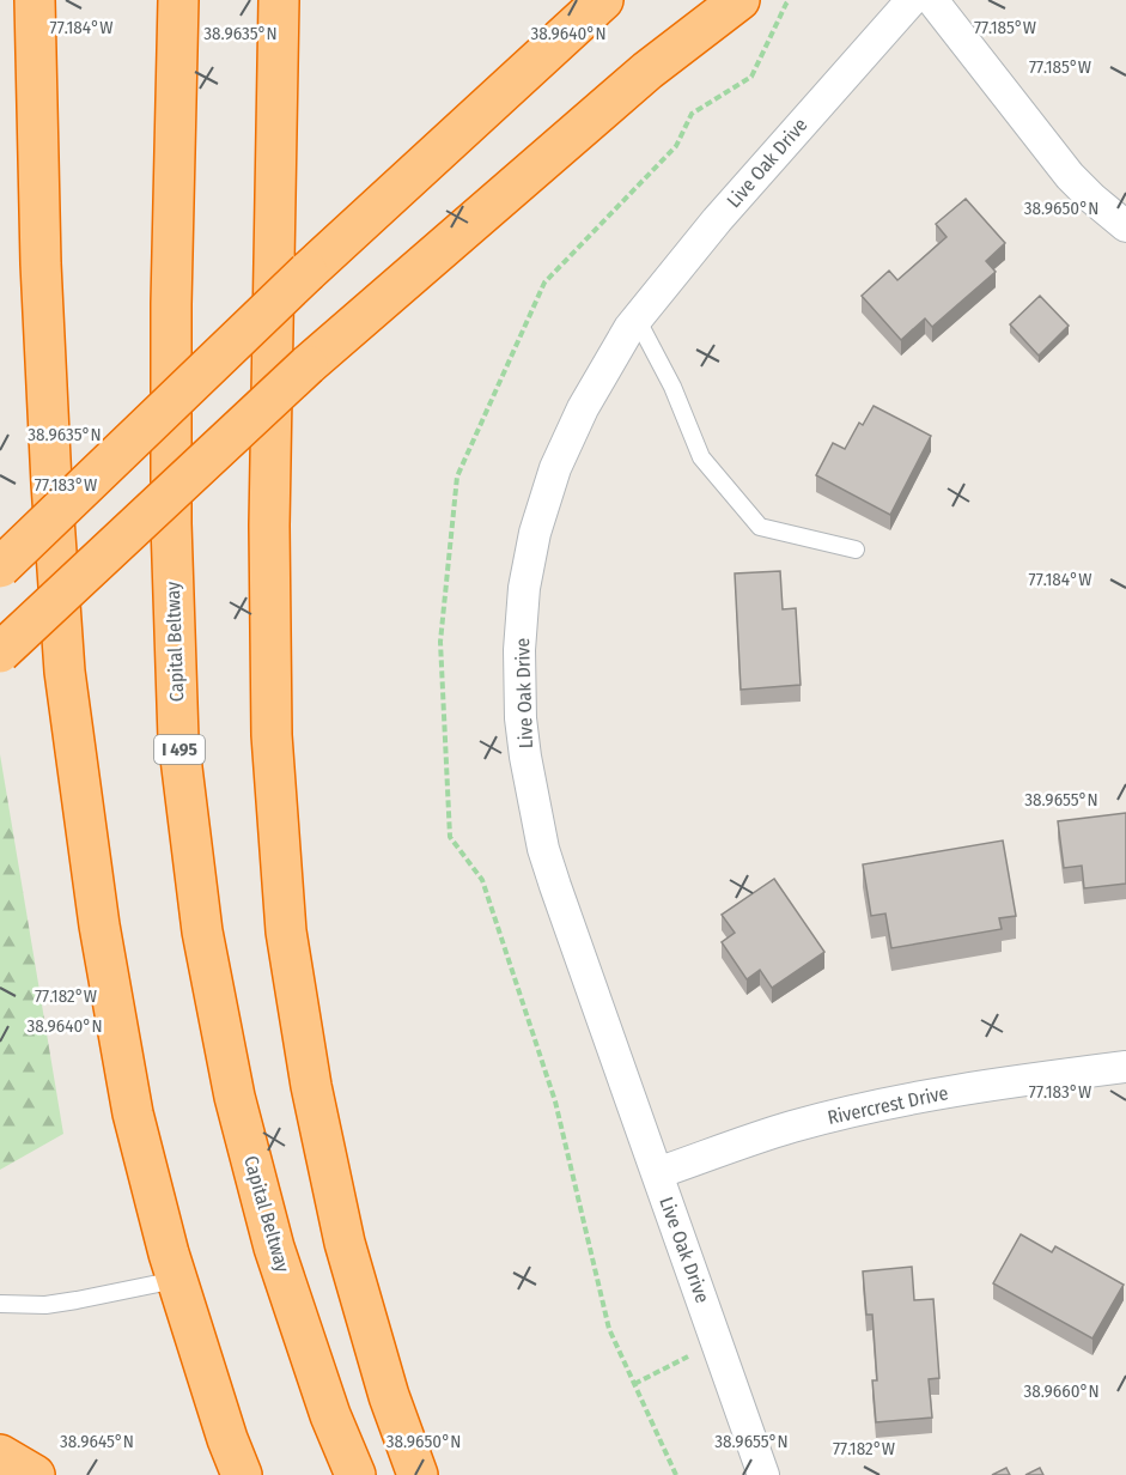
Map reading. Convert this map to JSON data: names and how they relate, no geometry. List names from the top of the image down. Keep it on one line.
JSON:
{"streets":{"highway":["Capital Beltway","I 495"],"street":["Live Oak Drive","Rivercrest Drive"]},"crossings":[["Live Oak Drive","Rivercrest Drive"]],"coordinates":["77.184°W","77.185°W","38.9635°N","38.9640°N","38.9650°N","77.183°W","38.9655°N","77.182°W","38.9660°N","38.9645°N"]}
